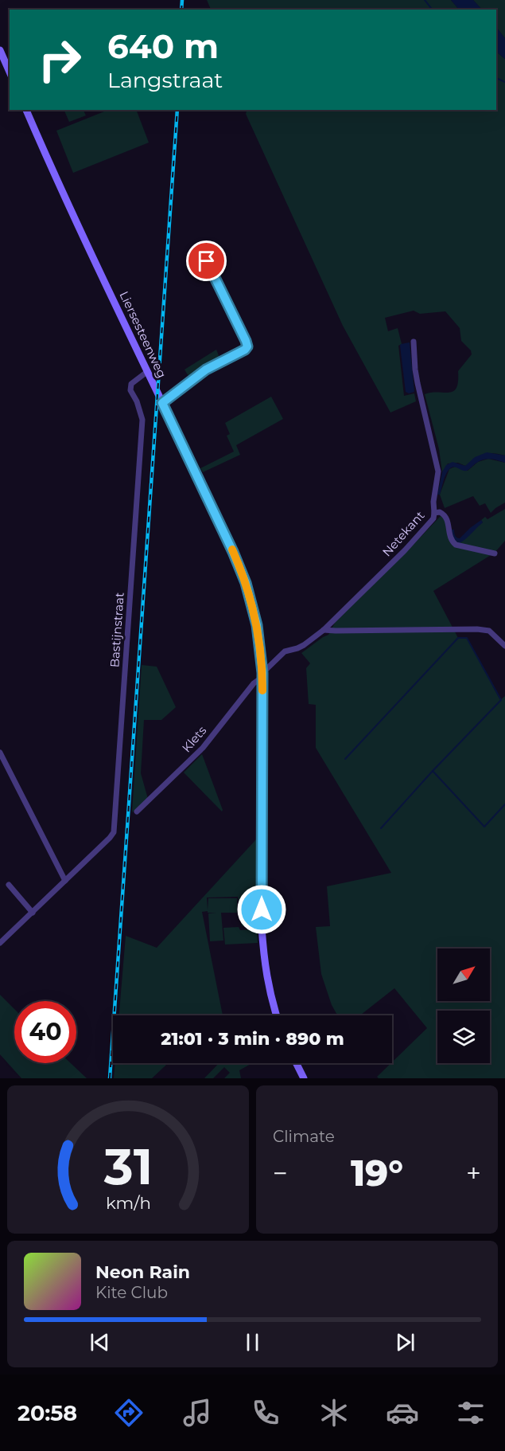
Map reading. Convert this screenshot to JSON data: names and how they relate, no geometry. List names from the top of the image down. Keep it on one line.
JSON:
{"streets":{"street":["Liersesteenweg","Netekant","Bastijnstraat","Klets"]},"crossings":[["Liersesteenweg","Netekant"],["Liersesteenweg","Bastijnstraat"],["Liersesteenweg","Klets"],["Netekant","Klets"]],"north":"top right","page":{"turn":["640 m","Langstraat"],"limit":"40","trip":"21:01 · 3 min · 890 m","tile":"Climate","heat":["−","19°","+"],"song":["Neon Rain","Kite Club"],"tabs":"20:58","gauge":["31","km/h"]}}
